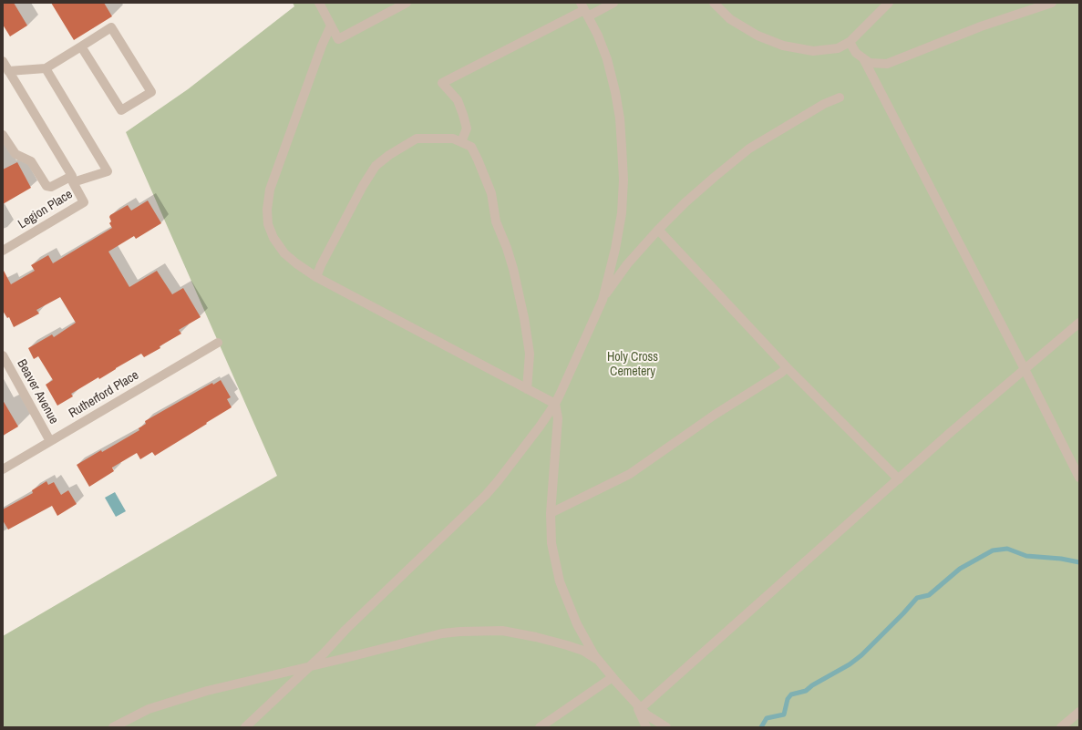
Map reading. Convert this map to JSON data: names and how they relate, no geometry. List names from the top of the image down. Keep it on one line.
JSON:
{"streets":{"street":["Legion Place","Beaver Avenue","Rutherford Place"]},"crossings":[["Beaver Avenue","Rutherford Place"]],"parks":["Holy Cross Cemetery"]}
